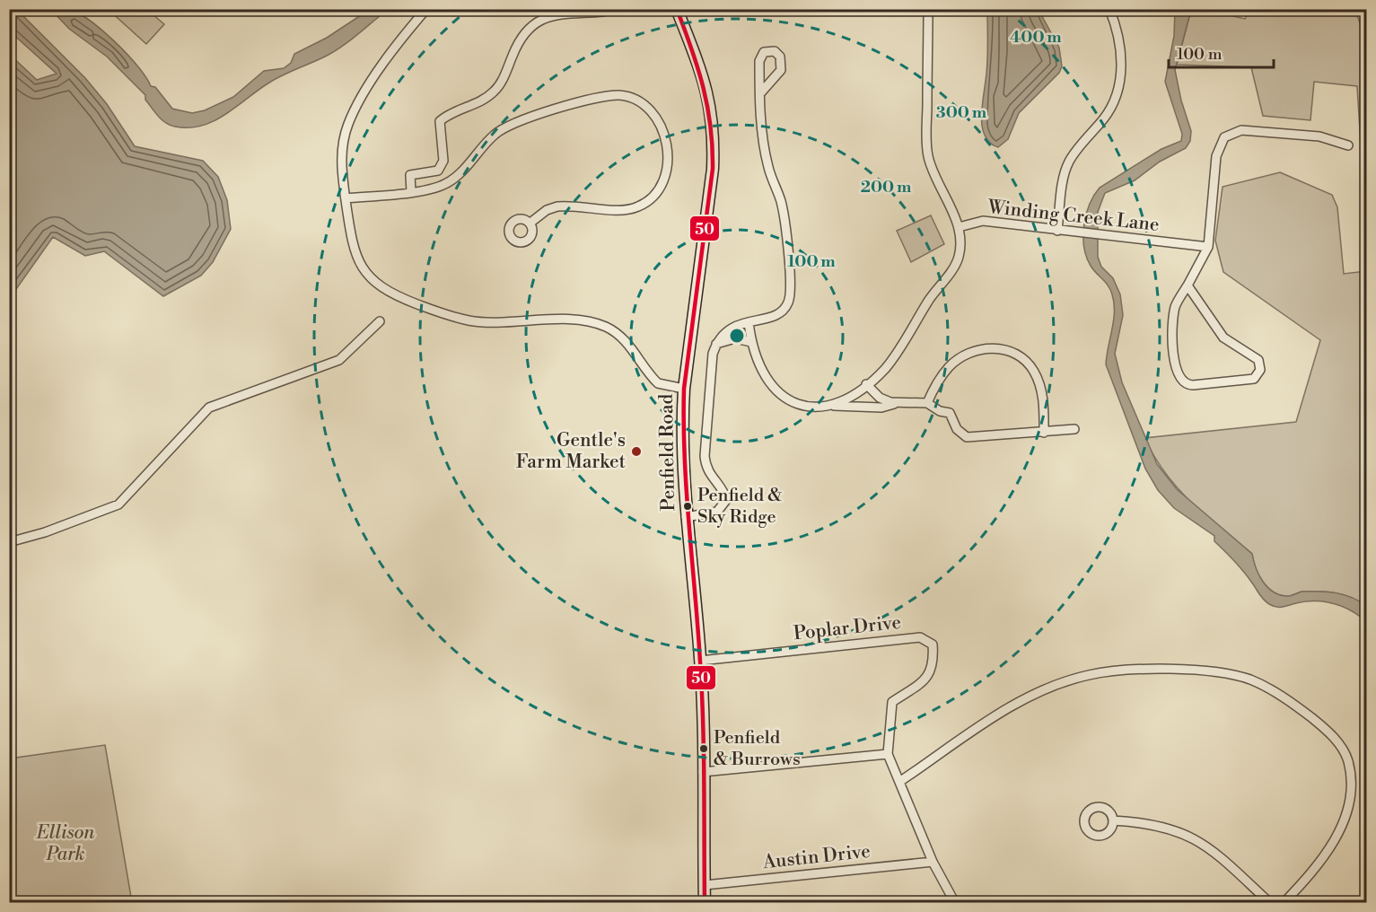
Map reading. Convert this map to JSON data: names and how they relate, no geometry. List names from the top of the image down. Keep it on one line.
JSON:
{"streets":{"main road":["Penfield Road"],"street":["Winding Creek Lane","Poplar Drive","Austin Drive"]},"crossings":[["Penfield Road","Poplar Drive"],["Penfield Road","Austin Drive"]],"parks":["Ellison Park"],"places":["Gentle's Farm Market","Penfield & Sky Ridge","Penfield & Burrows"],"lines":["transit line 50"],"scale_bar":"100 m","rings":["400 m","300 m","200 m","100 m"]}
